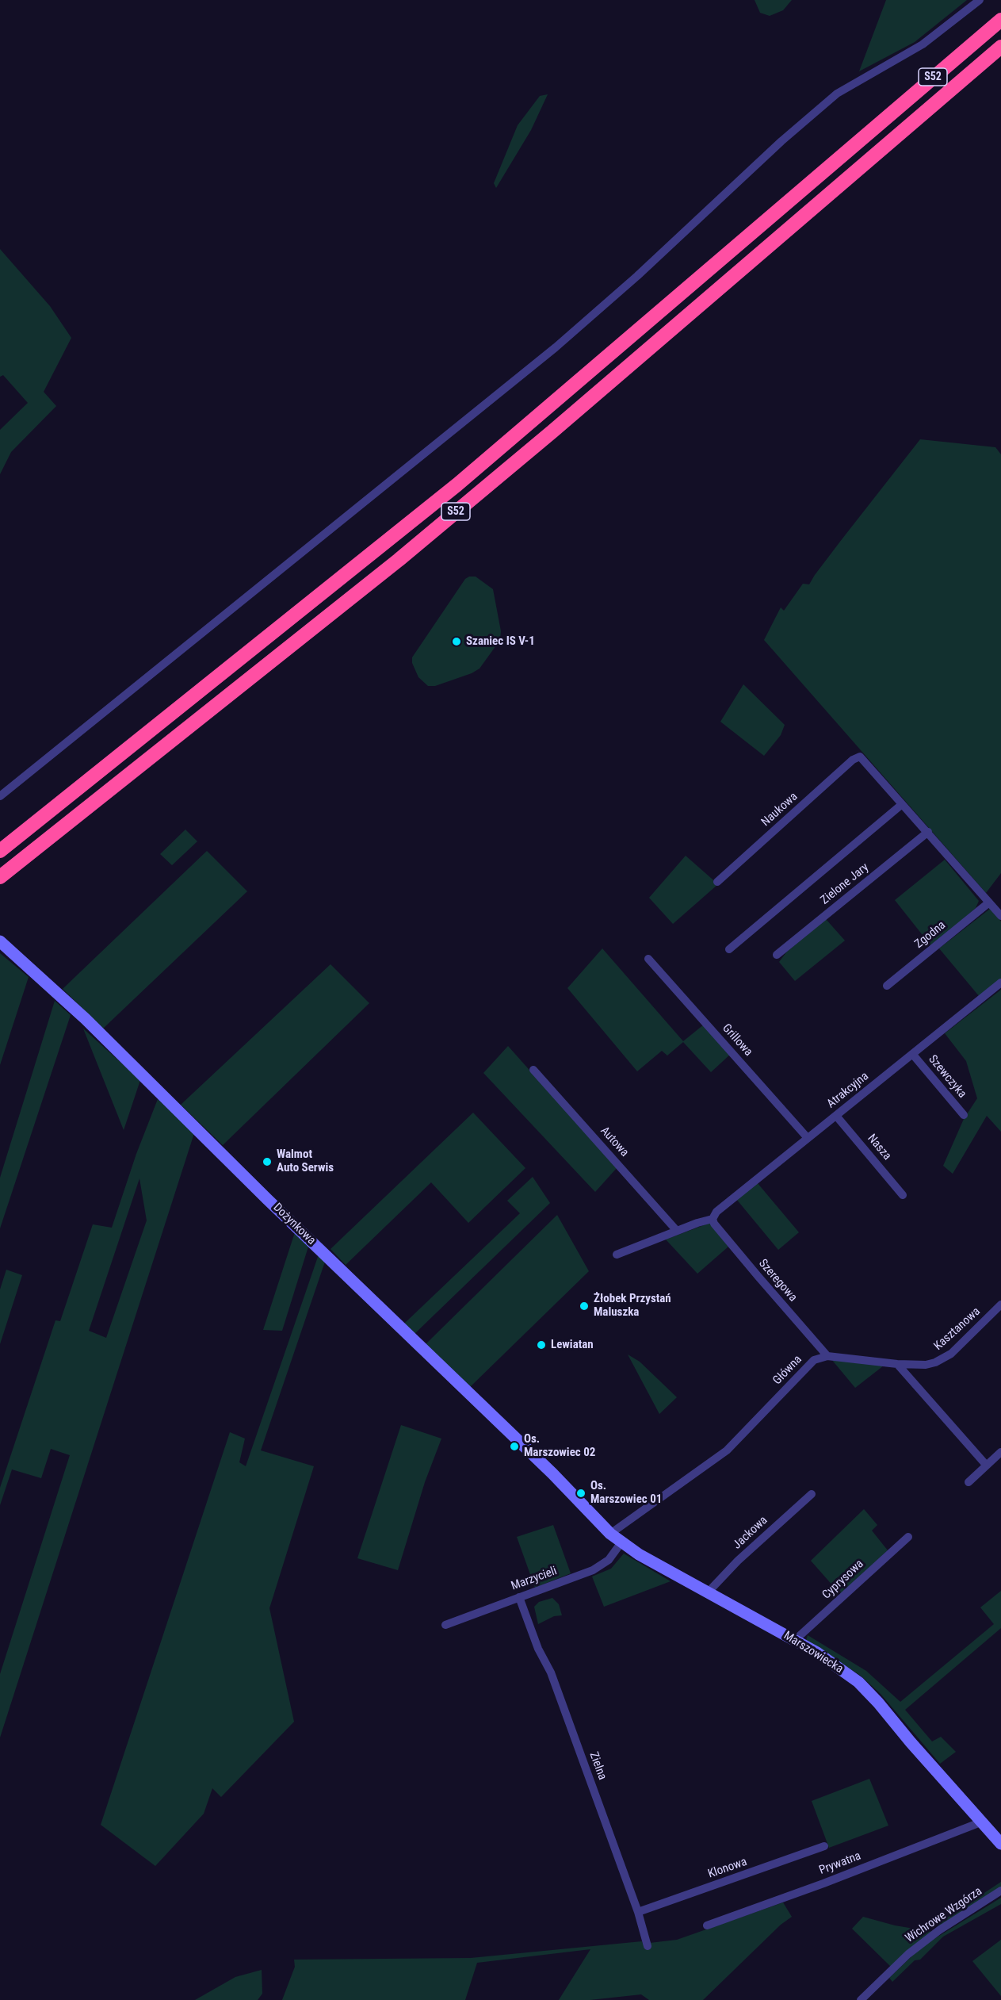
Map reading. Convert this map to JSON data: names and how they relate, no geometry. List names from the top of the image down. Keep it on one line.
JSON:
{"streets":{"highway":["S52"],"street":["Naukowa","Zielone Jary","Zgodna","Grillowa","Szewczyka","Atrakcyjna","Autowa","Nasza","Dożynkowa","Szeregowa","Kasztanowa","Główna","Jackowa","Marzycieli","Cyprysowa","Marszowiecka","Zielna","Prywatna","Klonowa","Wichrowe Wzgórza"]},"crossings":[["Grillowa","Atrakcyjna"],["Szewczyka","Atrakcyjna"],["Atrakcyjna","Nasza"],["Atrakcyjna","Szeregowa"],["Dożynkowa","Marszowiecka"],["Szeregowa","Główna"],["Główna","Marszowiecka"],["Jackowa","Marszowiecka"],["Marzycieli","Marszowiecka"],["Marzycieli","Zielna"],["Cyprysowa","Marszowiecka"],["Marszowiecka","Prywatna"],["Zielna","Klonowa"]],"places":["Szaniec IS V-1","Walmot Auto Serwis","Żłobek Przystań Maluszka","Lewiatan","Os. Marszowiec 02","Os. Marszowiec 01"]}
